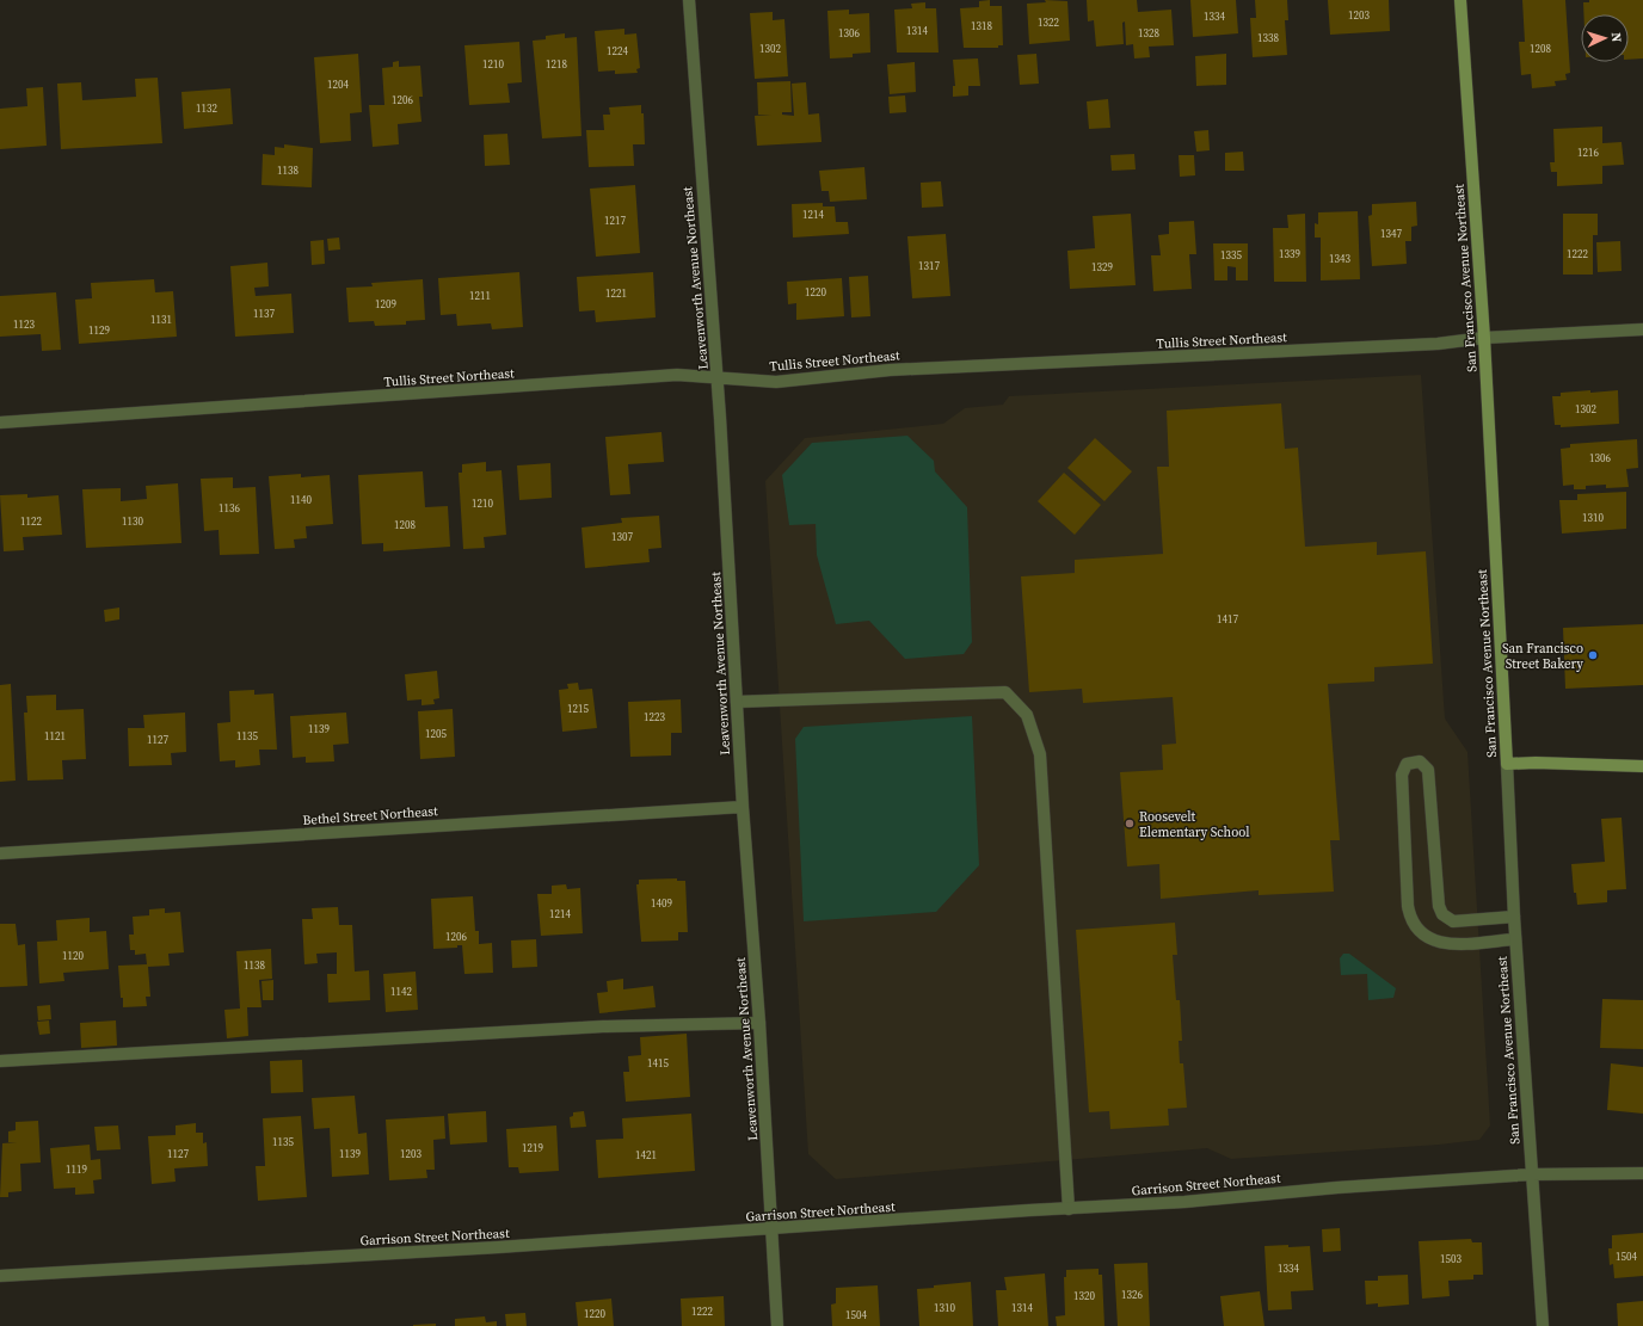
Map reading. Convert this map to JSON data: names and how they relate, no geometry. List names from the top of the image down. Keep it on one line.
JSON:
{"streets":{"street":["Leavenworth Avenue Northeast","San Francisco Avenue Northeast","Tullis Street Northeast","Bethel Street Northeast","Garrison Street Northeast"]},"crossings":[["Leavenworth Avenue Northeast","Tullis Street Northeast"],["Leavenworth Avenue Northeast","Bethel Street Northeast"],["Leavenworth Avenue Northeast","Garrison Street Northeast"],["San Francisco Avenue Northeast","Tullis Street Northeast"],["San Francisco Avenue Northeast","Garrison Street Northeast"]],"places":["San Francisco Street Bakery","Roosevelt Elementary School"],"house_numbers":["1203","1334","1322","1318","1314","1306","1328","1338","1302","1208","1224","1210","1218","1204","1206","1132","1216","1138","1214","1217","1347","1339","1222","1335","1343","1317","1329","1220","1221","1211","1209","1137","1131","1123","1129","1302","1306","1140","1210","1136","1310","1122","1130","1208","1307","1417","1215","1223","1139","1205","1121","1135","1127","1409","1214","1206","1120","1138","1142","1415","1135","1219","1127","1139","1203","1421","1119","1504","1503","1334","1326","1320","1310","1314","1222","1220","1504"],"north":"right"}
